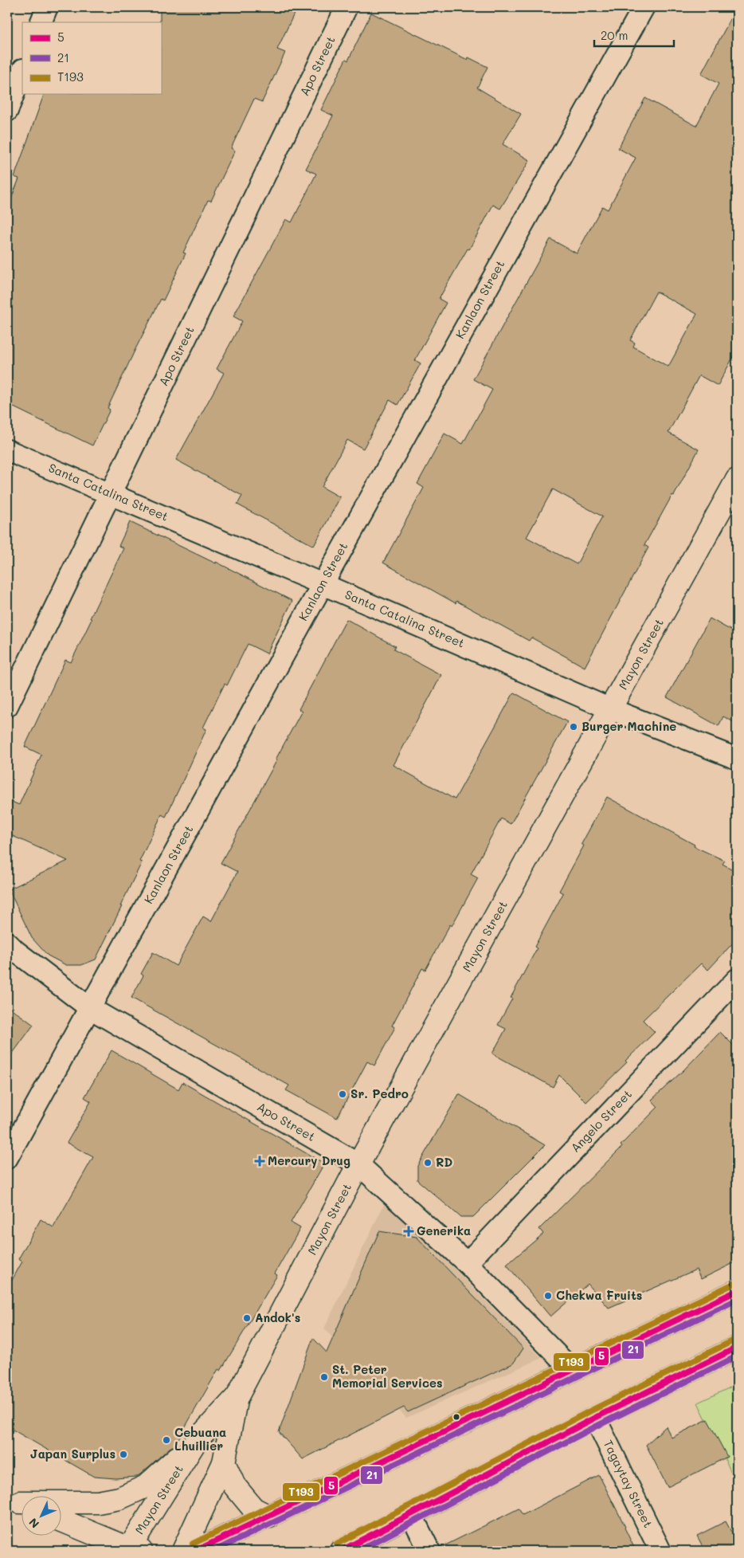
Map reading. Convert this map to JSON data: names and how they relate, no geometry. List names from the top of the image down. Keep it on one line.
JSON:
{"streets":{"main road":["Mayon Street"],"street":["Apo Street","Kanlaon Street","Santa Catalina Street","Angelo Street","Tagaytay Street"]},"crossings":[["Apo Street","Kanlaon Street"],["Apo Street","Santa Catalina Street"],["Apo Street","Mayon Street"],["Apo Street","Angelo Street"],["Kanlaon Street","Santa Catalina Street"],["Santa Catalina Street","Mayon Street"]],"places":{"other":["Burger Machine","Sr. Pedro","RD","Chekwa Fruits","Andok's","St. Peter Memorial Services","Cebuana Lhuillier","Japan Surplus"],"health":["Mercury Drug","Generika"]},"lines":["transit line T193","transit line 5","transit line 21"],"legend":["5","21","T193"],"scale_bar":"20 m","north":"bottom left"}
